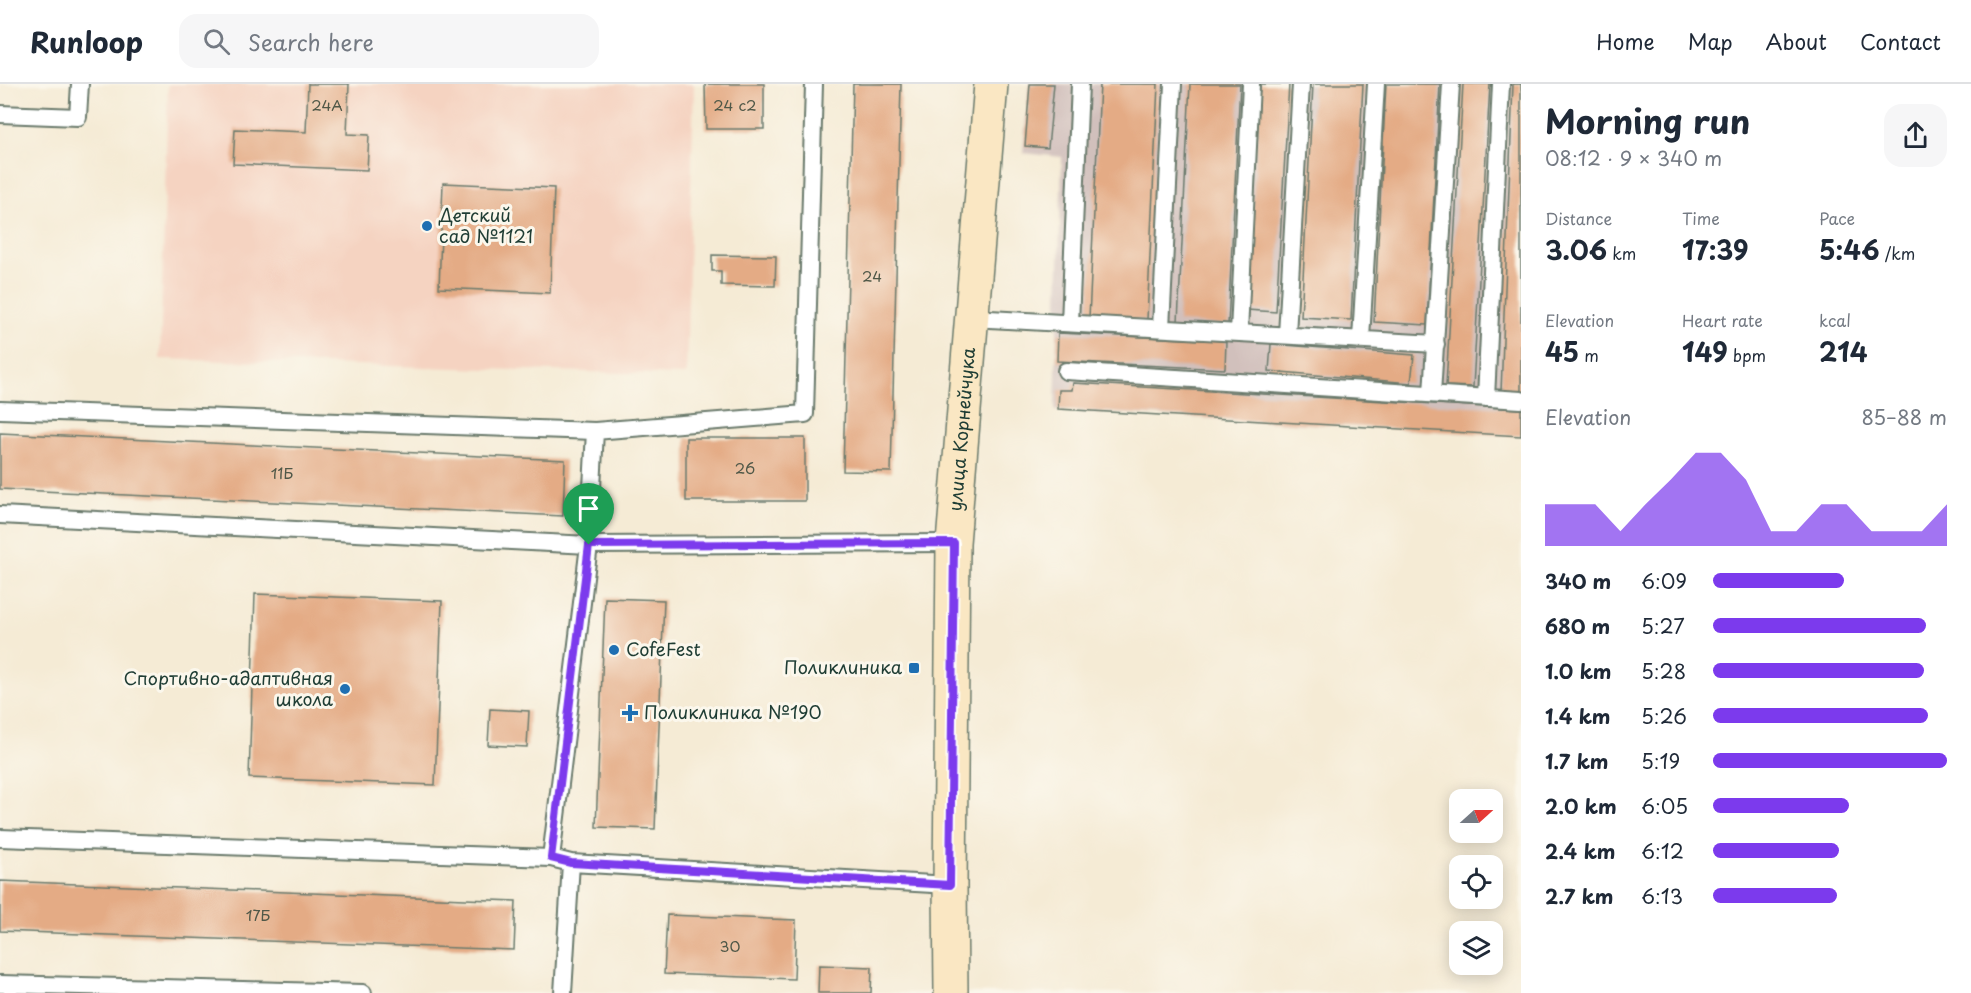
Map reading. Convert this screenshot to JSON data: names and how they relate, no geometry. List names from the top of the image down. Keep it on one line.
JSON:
{"streets":{"street":["улица Корнейчука"]},"places":{"other":["Детский сад №1121","CofeFest","Спортивно-адаптивная школа"],"transit":["Поликлиника"],"health":["Поликлиника №190"]},"house_numbers":["24А","24 с2","24","26","11Б","17Б","30"],"north":"right","page":{"header":"Runloop","search":"Search here","nav":["Home","Map","About","Contact"],"heading":["Morning run","08:12 · 9 × 340 m"],"stats":[["Distance","3.06 km"],["Time","17:39"],["Pace","5:46 /km"],["Elevation","45 m"],["Heart rate","149 bpm"],["kcal","214"]],"chart":["Elevation","85–88 m"],"list":[{"name":"340 m","note":"6:09"},{"name":"680 m","note":"5:27"},{"name":"1.0 km","note":"5:28"},{"name":"1.4 km","note":"5:26"},{"name":"1.7 km","note":"5:19"},{"name":"2.0 km","note":"6:05"},{"name":"2.4 km","note":"6:12"},{"name":"2.7 km","note":"6:13"}]}}
